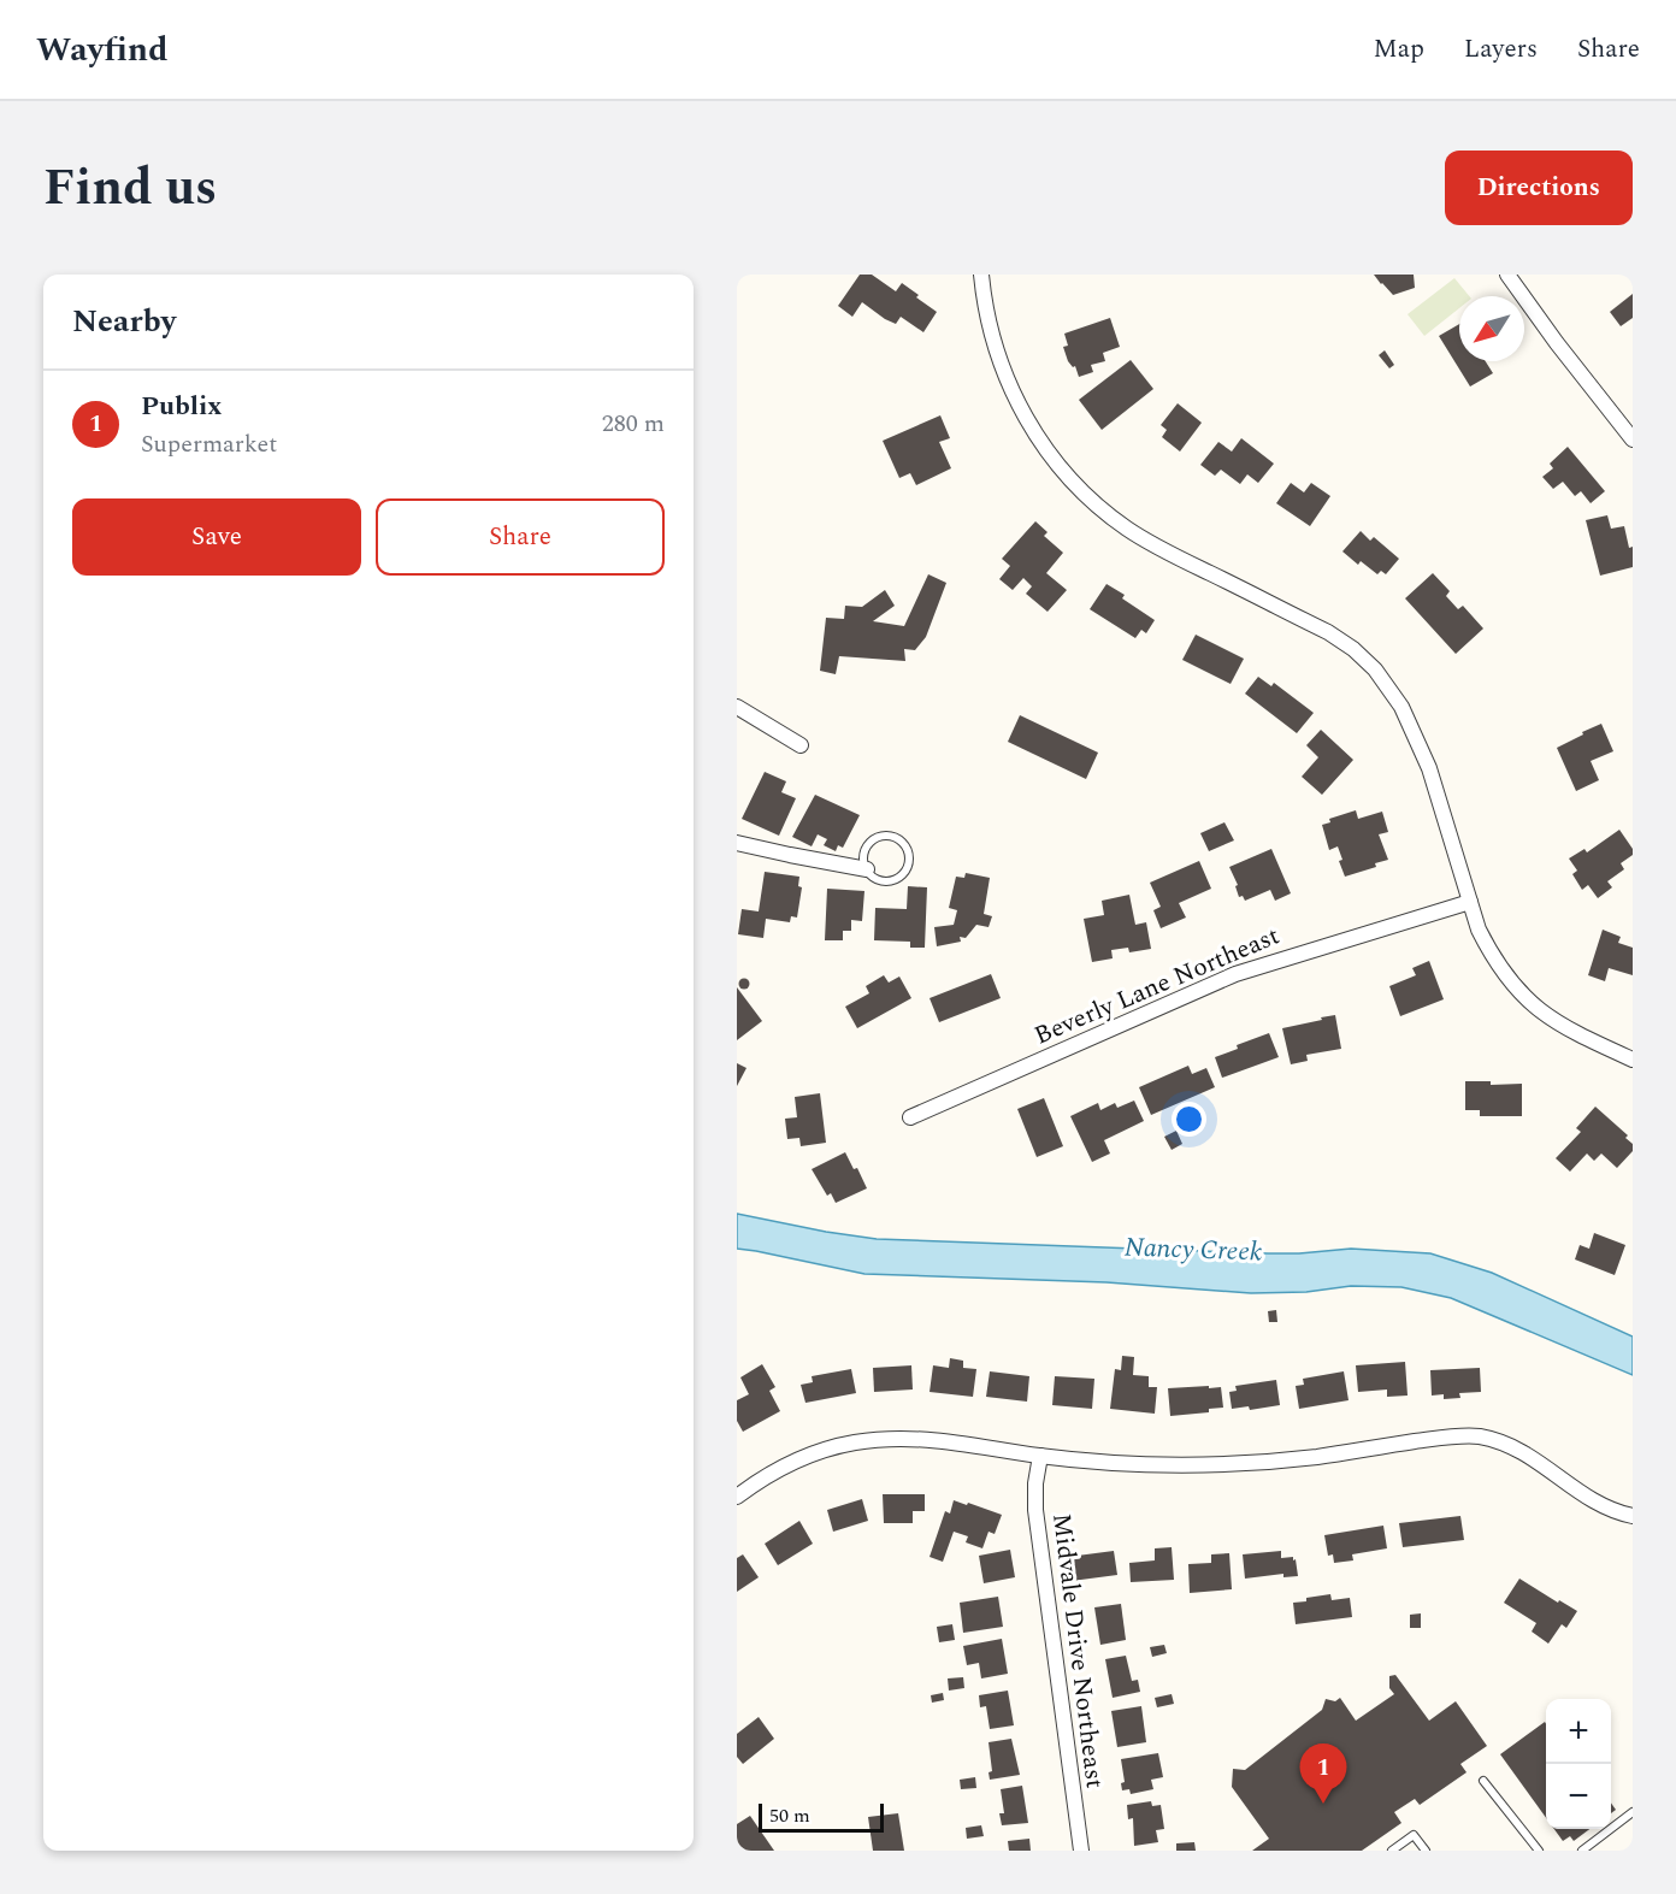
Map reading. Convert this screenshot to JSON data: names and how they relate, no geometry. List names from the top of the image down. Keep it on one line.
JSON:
{"streets":{"street":["Beverly Lane Northeast","Midvale Drive Northeast"]},"water":["Nancy Creek"],"scale_bar":"50 m","north":"bottom left","page":{"header":"Wayfind","nav":["Map","Layers","Share"],"title":"Find us","buttons":["Directions",["Save","Share"]],"heading":"Nearby","list":[{"mark":"1","name":"Publix","note":"Supermarket","value":"280 m"}],"map_buttons":["+","−"],"pins":"1","scale":"50 m"}}
